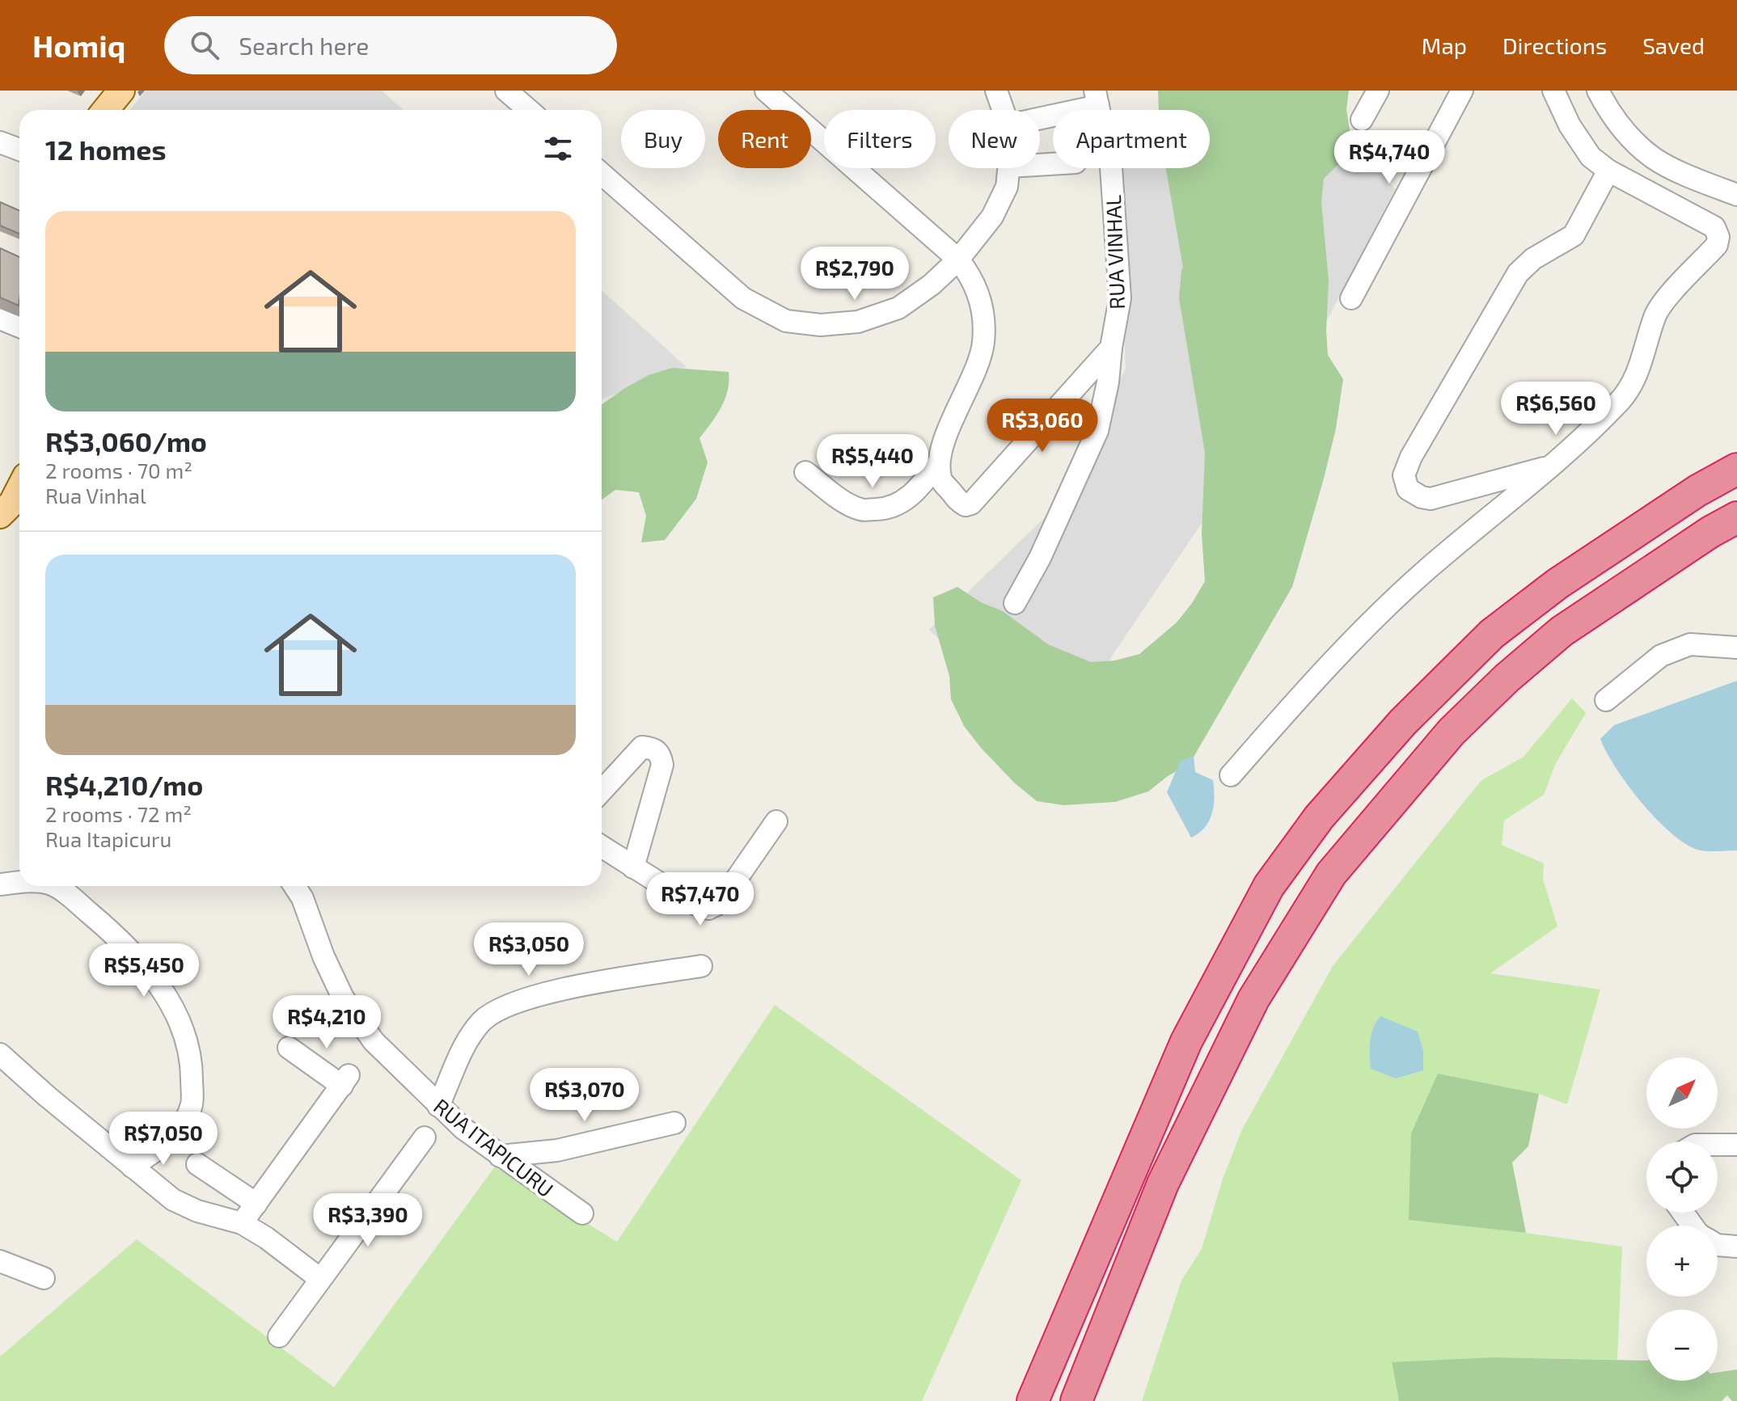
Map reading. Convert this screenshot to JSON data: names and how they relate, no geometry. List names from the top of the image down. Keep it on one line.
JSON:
{"streets":{"street":["RUA VINHAL","RUA ITAPICURU"]},"north":"top right","page":{"header":"Homiq","search":"Search here","nav":["Map","Directions","Saved"],"chip":["Buy","Rent","Filters","New","Apartment"],"heading":"12 homes","price":["R$4,740","R$2,790","R$6,560","R$3,060","R$5,440","R$7,470","R$3,050","R$5,450","R$4,210","R$3,070","R$7,050","R$3,390"],"list":[{"name":"R$3,060/mo","note":"2 rooms · 70 m² · Rua Vinhal"},{"name":"R$4,210/mo","note":"2 rooms · 72 m² · Rua Itapicuru"}],"map_buttons":["+","−"]}}
